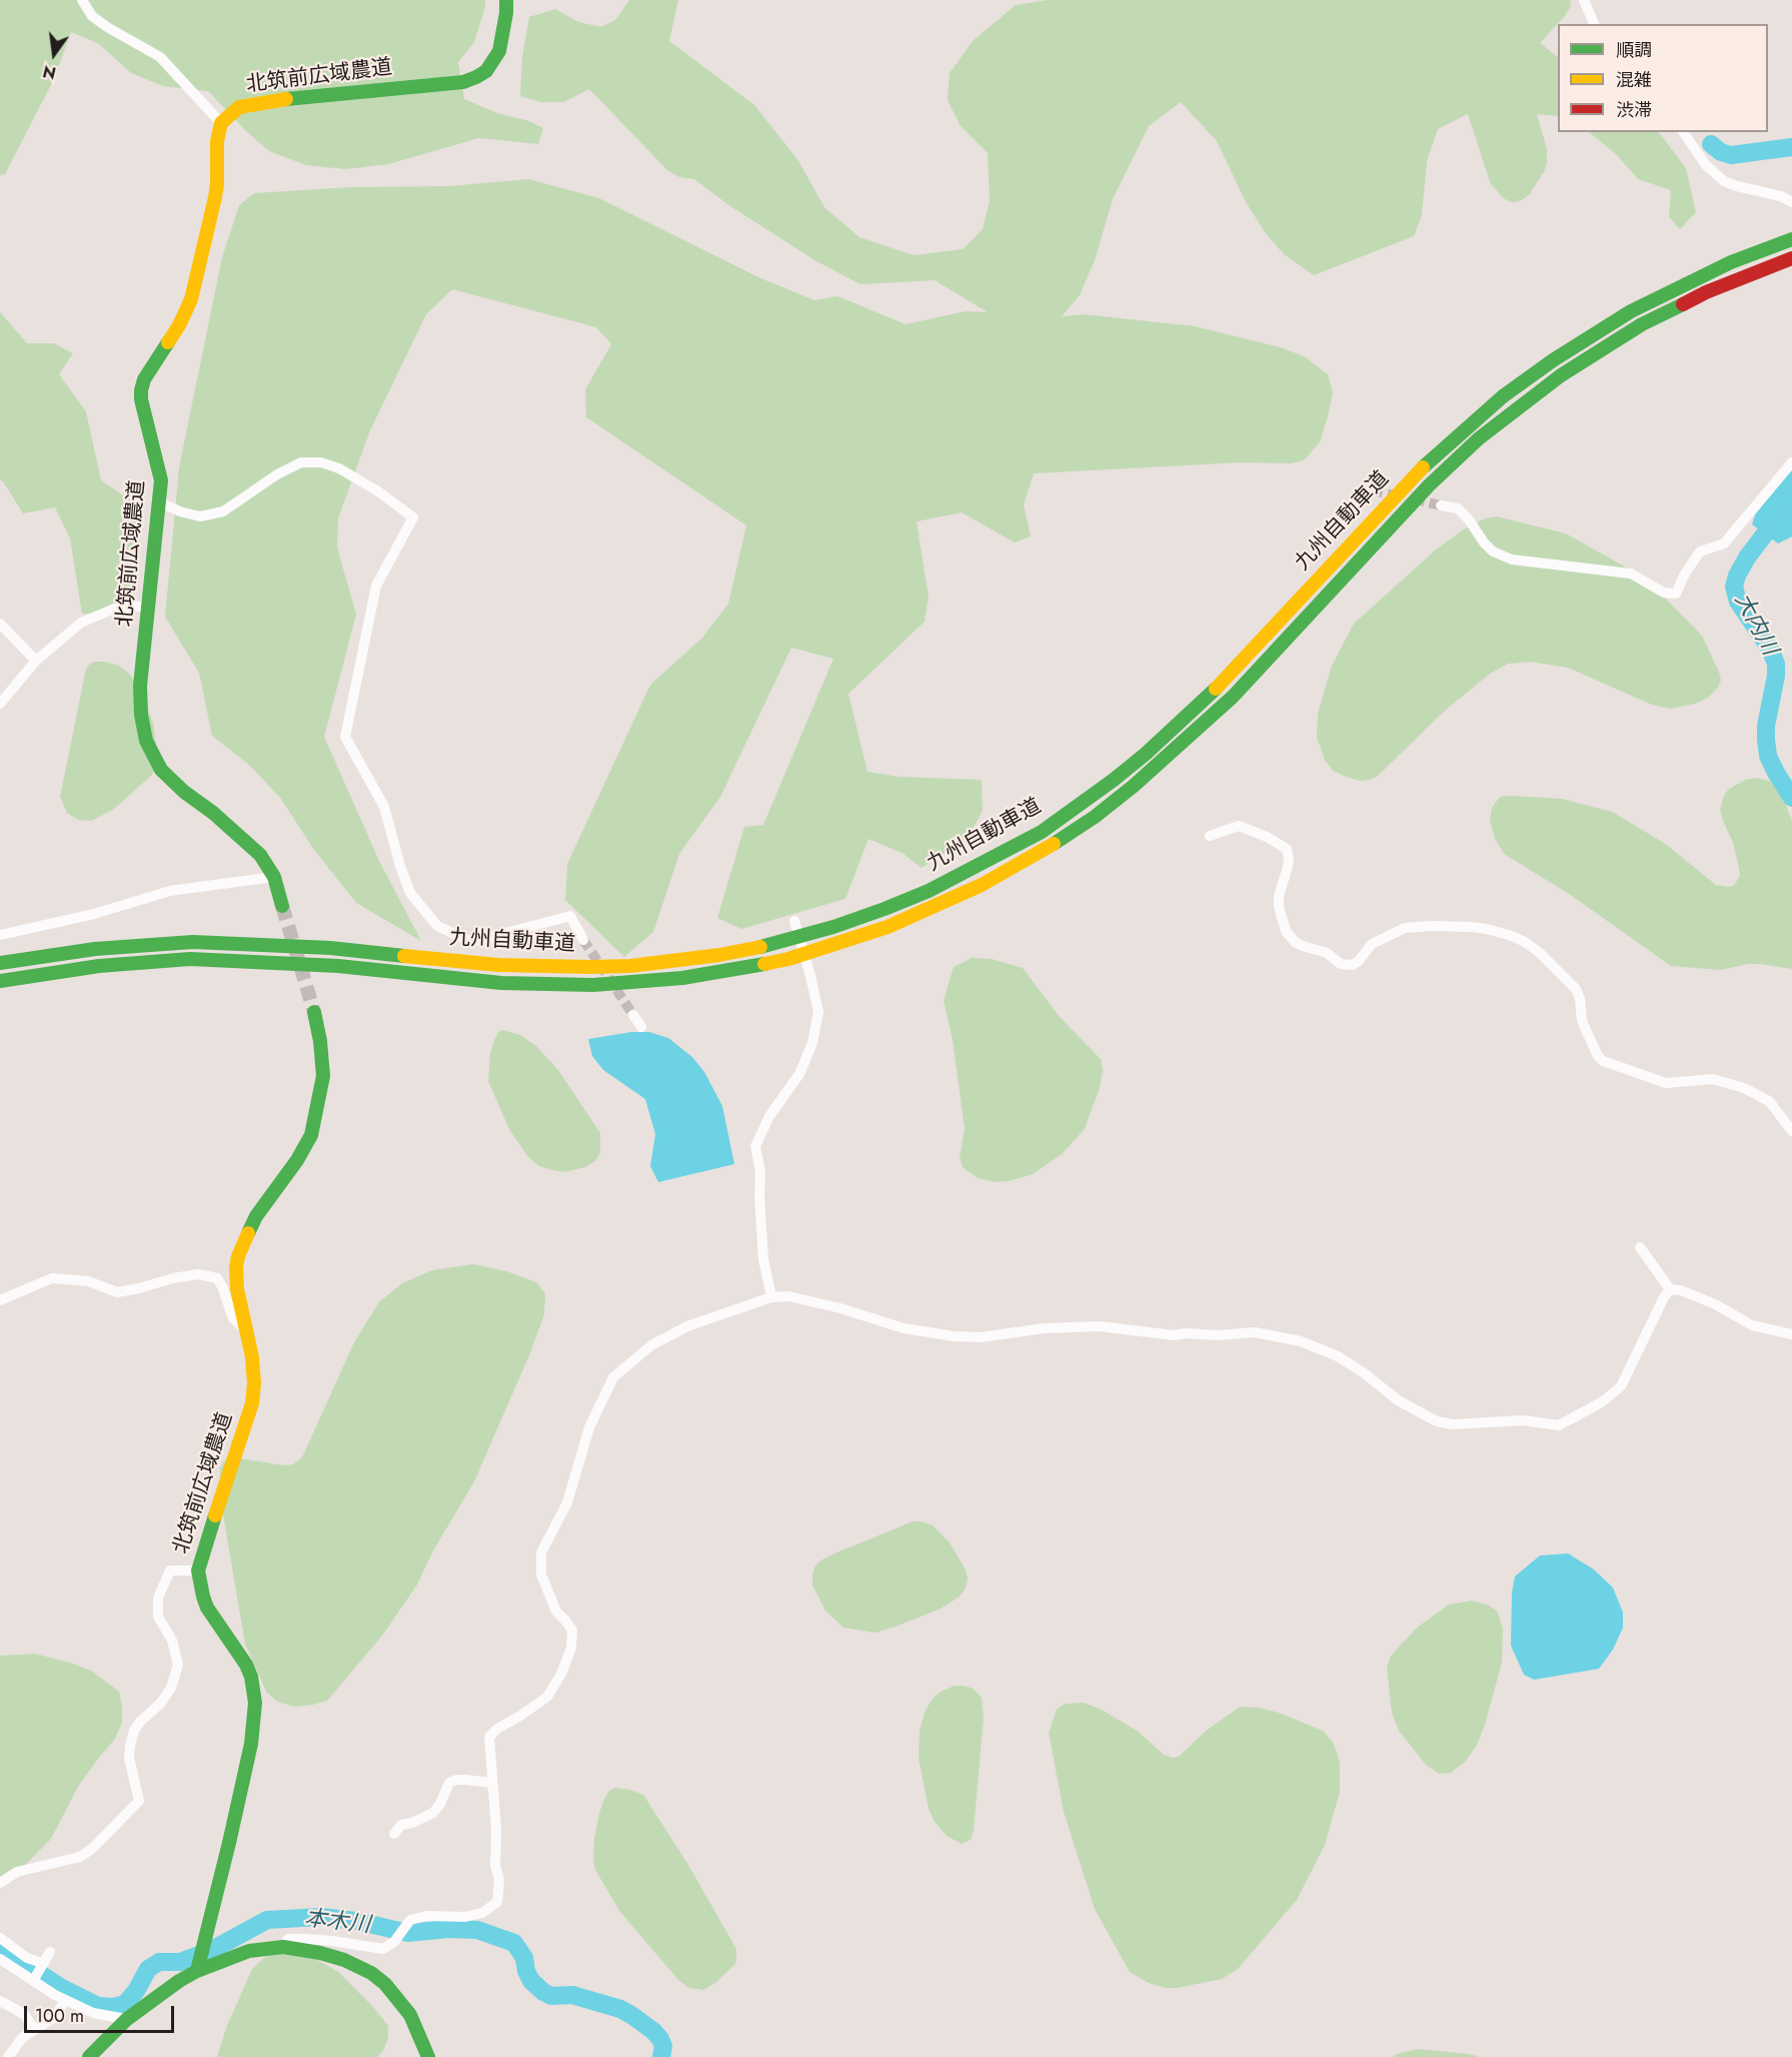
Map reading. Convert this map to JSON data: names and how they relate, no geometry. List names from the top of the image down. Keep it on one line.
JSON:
{"streets":{"main road":["北筑前広域農道","九州自動車道"]},"water":["大内川","本木川"],"legend":["順調","混雑","渋滞"],"scale_bar":"100 m","north":"bottom"}
